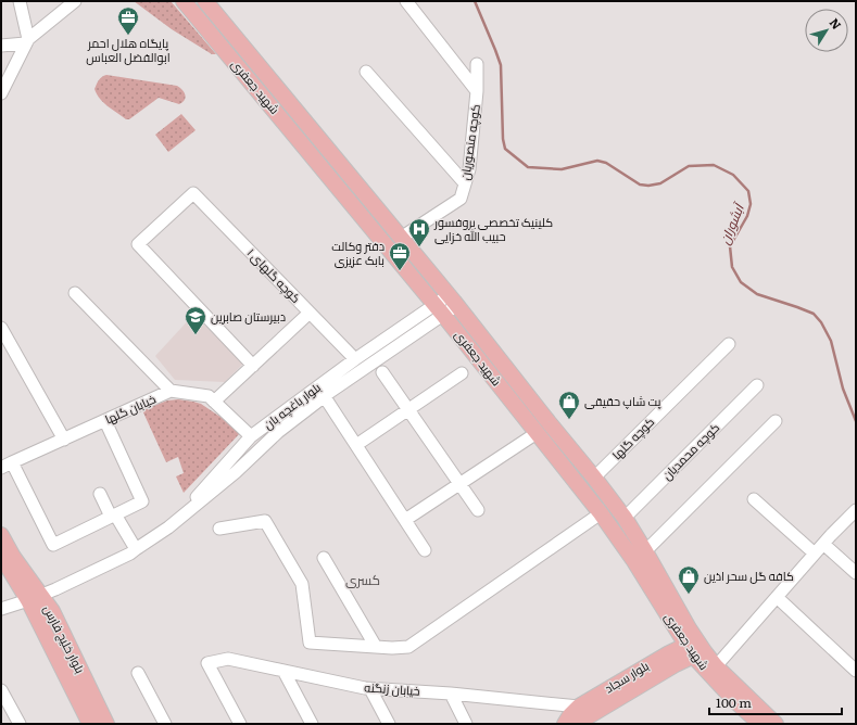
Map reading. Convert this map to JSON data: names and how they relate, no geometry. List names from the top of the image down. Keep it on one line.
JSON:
{"streets":{"main road":["شهید جعفری","بلوار خلیج فارس","بلوار سجاد"],"street":["کوچه منصوریان","کوچه گلهای ۱","بلوار باغچه بان","خیابان گلها","کوچه گلها","کوچه محمدیان","خیابان زنگنه"]},"crossings":[["شهید جعفری","کوچه منصوریان"],["شهید جعفری","بلوار باغچه بان"],["شهید جعفری","کوچه گلها"],["شهید جعفری","کوچه محمدیان"],["شهید جعفری","بلوار سجاد"],["کوچه گلهای ۱","بلوار باغچه بان"],["بلوار باغچه بان","خیابان گلها"],["بلوار باغچه بان","بلوار خلیج فارس"],["بلوار سجاد","خیابان زنگنه"]],"districts":["کسری"],"water":["آبشوران"],"places":{"office":["پایگاه هلال احمر ابوالفضل العباس","دفتر وکالت بابک عزیزی"],"hospital":["کلینیک تخصصی پروفسور حبیب الله خزایی"],"school or university":["دبیرستان صابرین"],"shop":["پت شاپ حقیقی","کافه گل سحر اذین"]},"scale_bar":"100 m","north":"top right"}
